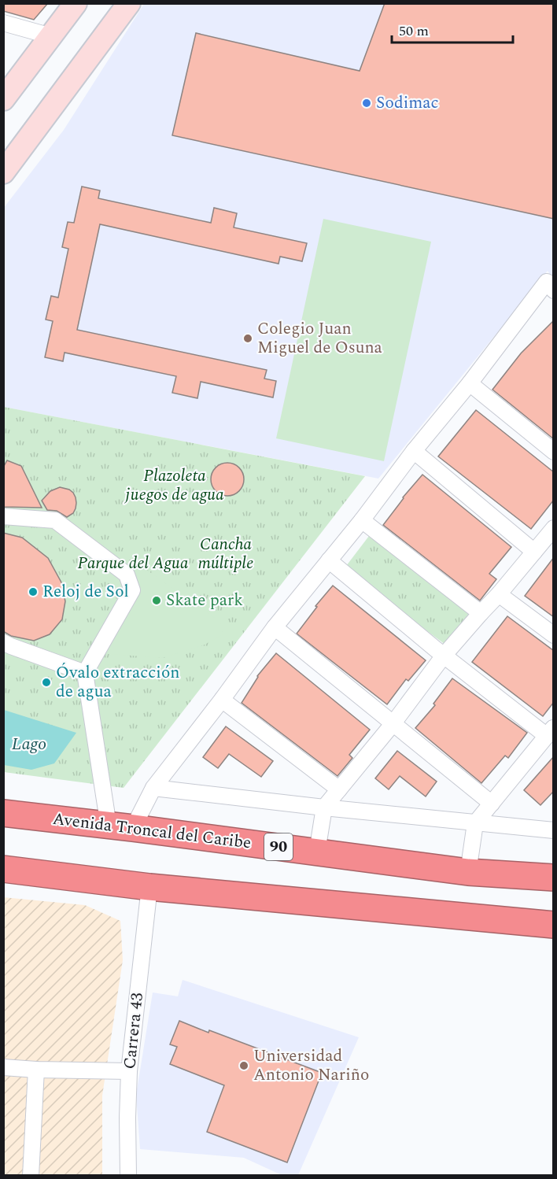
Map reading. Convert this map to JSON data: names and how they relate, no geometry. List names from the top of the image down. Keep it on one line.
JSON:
{"streets":{"highway":["Avenida Troncal del Caribe","90"],"street":["Carrera 43"]},"water":["Lago"],"parks":["Plazoleta juegos de agua","Cancha múltiple","Parque del Agua"],"places":["Sodimac","Colegio Juan Miguel de Osuna","Reloj de Sol","Skate park","Óvalo extracción de agua","Universidad Antonio Nariño"],"scale_bar":"50 m"}
